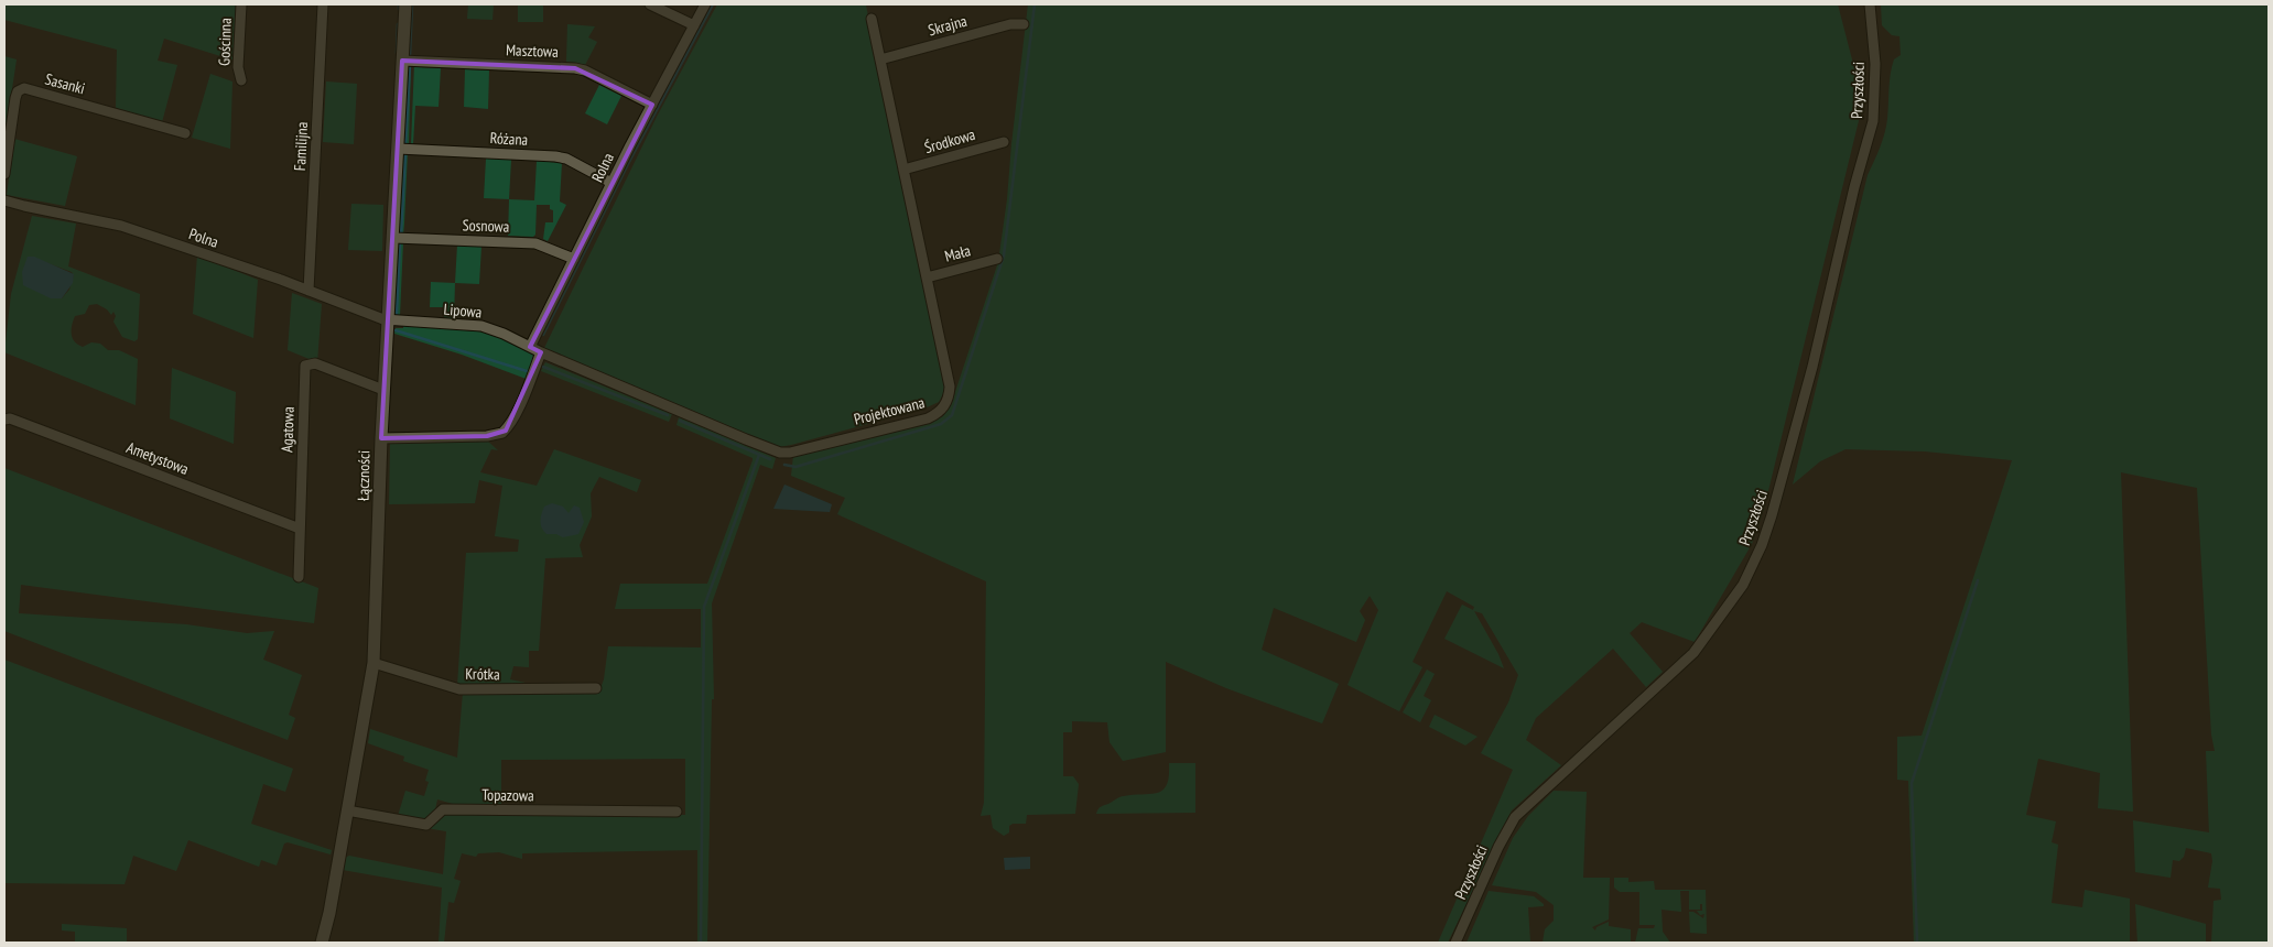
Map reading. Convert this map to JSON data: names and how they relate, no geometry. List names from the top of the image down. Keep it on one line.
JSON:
{"streets":{"street":["Skrajna","Gościnna","Masztowa","Sasanki","Przyszłości","Różana","Środkowa","Familijna","Rolna","Sosnowa","Polna","Mała","Lipowa","Projektowana","Agatowa","Ametystowa","Łączności","Krótka","Topazowa"]},"crossings":[["Skrajna","Projektowana"],["Masztowa","Rolna"],["Masztowa","Łączności"],["Różana","Rolna"],["Różana","Łączności"],["Środkowa","Projektowana"],["Familijna","Polna"],["Rolna","Sosnowa"],["Rolna","Lipowa"],["Rolna","Projektowana"],["Sosnowa","Łączności"],["Polna","Lipowa"],["Polna","Łączności"],["Mała","Projektowana"],["Lipowa","Projektowana"],["Lipowa","Łączności"],["Agatowa","Ametystowa"],["Agatowa","Łączności"],["Łączności","Krótka"],["Łączności","Topazowa"]]}
